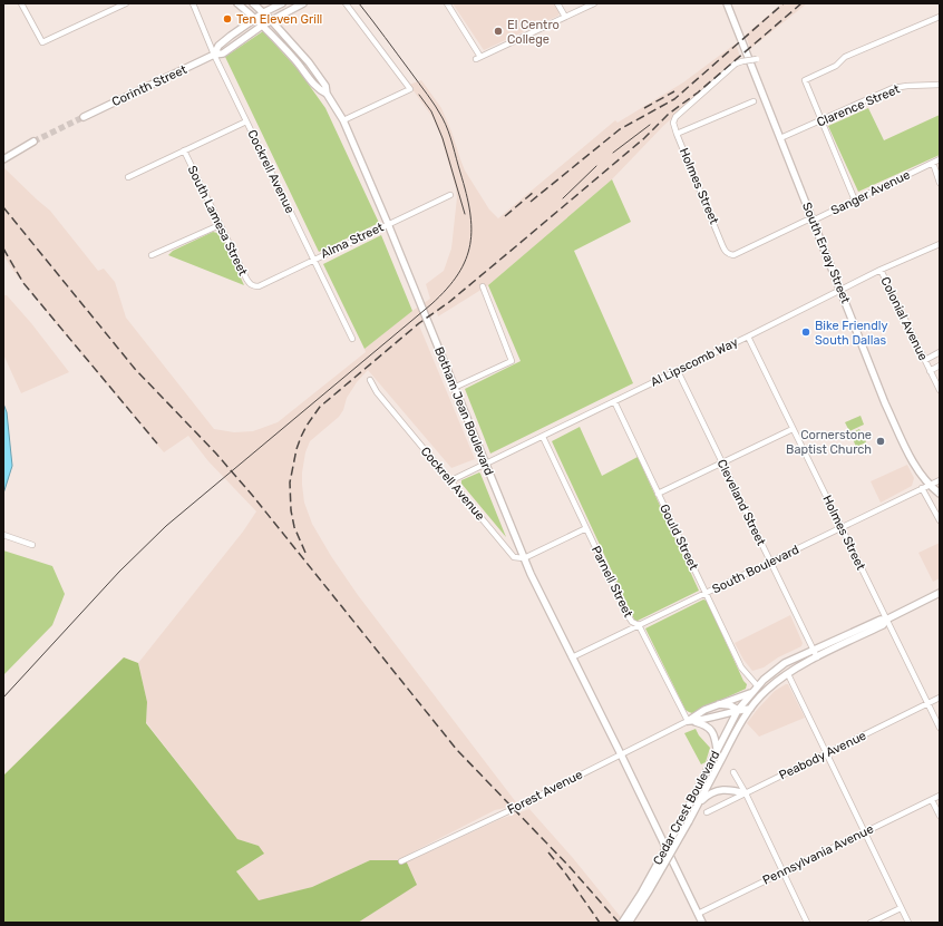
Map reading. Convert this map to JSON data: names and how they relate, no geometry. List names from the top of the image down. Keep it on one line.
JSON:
{"streets":{"main road":["Corinth Street","South Ervay Street","Botham Jean Boulevard","Cedar Crest Boulevard"],"street":["Clarence Street","Cockrell Avenue","Holmes Street","Sanger Avenue","South Lamesa Street","Alma Street","Colonial Avenue","Al Lipscomb Way","Cleveland Street","Gould Street","South Boulevard","Parnell Street","Peabody Avenue","Forest Avenue","Pennsylvania Avenue"]},"crossings":[["Corinth Street","Cockrell Avenue"],["Corinth Street","Botham Jean Boulevard"],["Clarence Street","South Ervay Street"],["Cockrell Avenue","Alma Street"],["Cockrell Avenue","Al Lipscomb Way"],["Cockrell Avenue","Botham Jean Boulevard"],["Holmes Street","Sanger Avenue"],["Holmes Street","Al Lipscomb Way"],["Holmes Street","South Boulevard"],["Holmes Street","Peabody Avenue"],["Holmes Street","Cedar Crest Boulevard"],["Sanger Avenue","South Ervay Street"],["South Lamesa Street","Alma Street"],["Alma Street","Botham Jean Boulevard"],["South Ervay Street","Al Lipscomb Way"],["South Ervay Street","South Boulevard"],["Colonial Avenue","Al Lipscomb Way"],["Al Lipscomb Way","Botham Jean Boulevard"],["Al Lipscomb Way","Cleveland Street"],["Al Lipscomb Way","Gould Street"],["Al Lipscomb Way","Parnell Street"],["Botham Jean Boulevard","South Boulevard"],["Botham Jean Boulevard","Forest Avenue"],["Cleveland Street","South Boulevard"],["Cleveland Street","Cedar Crest Boulevard"],["Gould Street","South Boulevard"],["Gould Street","Cedar Crest Boulevard"],["South Boulevard","Parnell Street"],["Parnell Street","Forest Avenue"]],"places":["Ten Eleven Grill","El Centro College","Bike Friendly South Dallas","Cornerstone Baptist Church"]}
